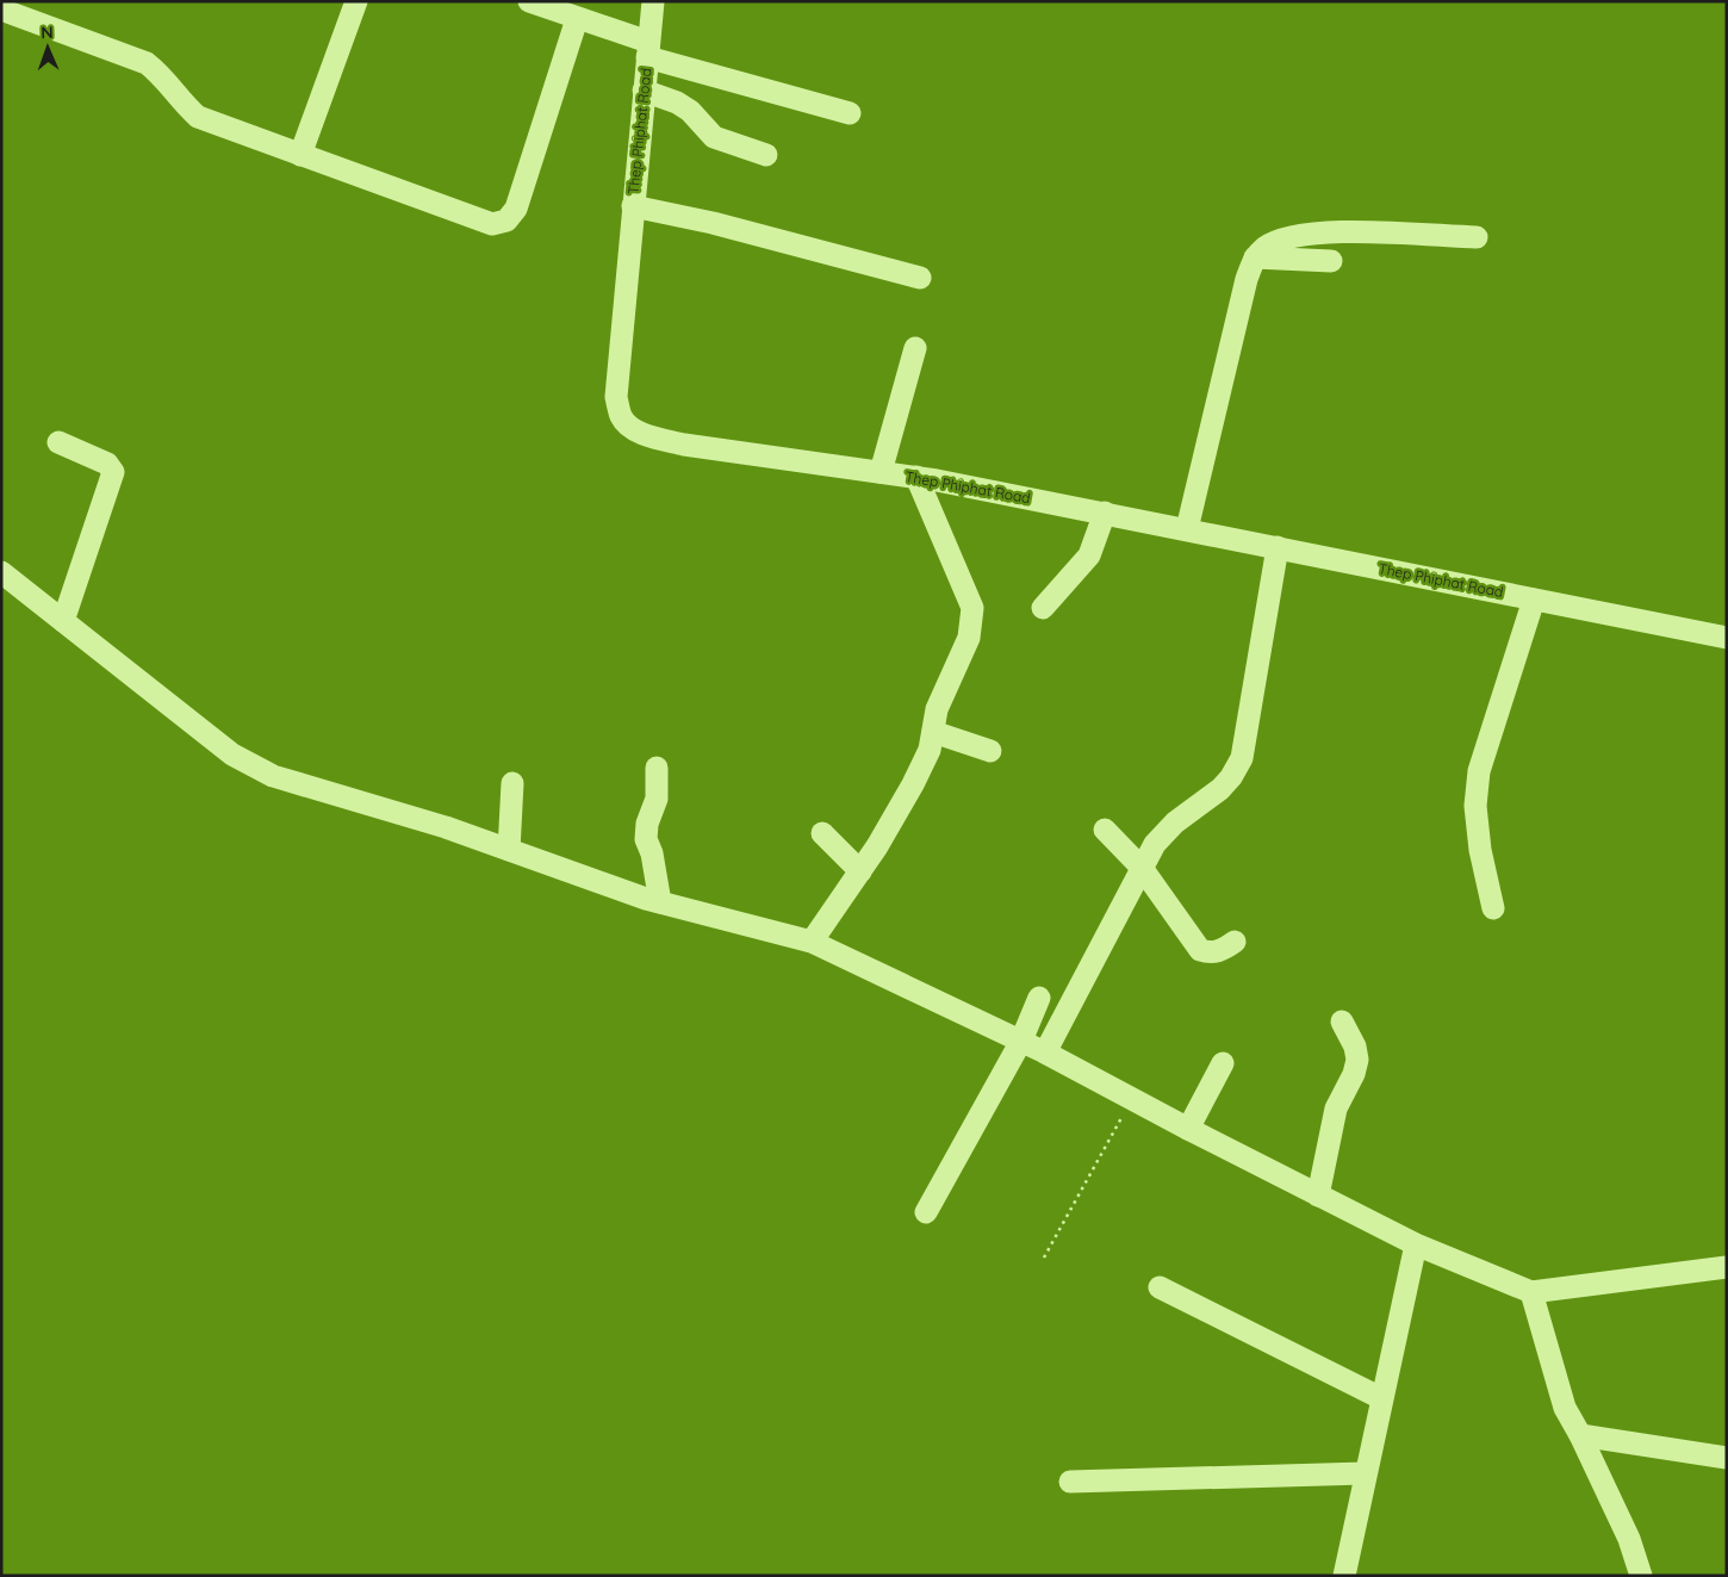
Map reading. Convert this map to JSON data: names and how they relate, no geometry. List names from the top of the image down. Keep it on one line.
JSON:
{"streets":{"street":["Thep Phiphat Road"]},"north":"top"}
